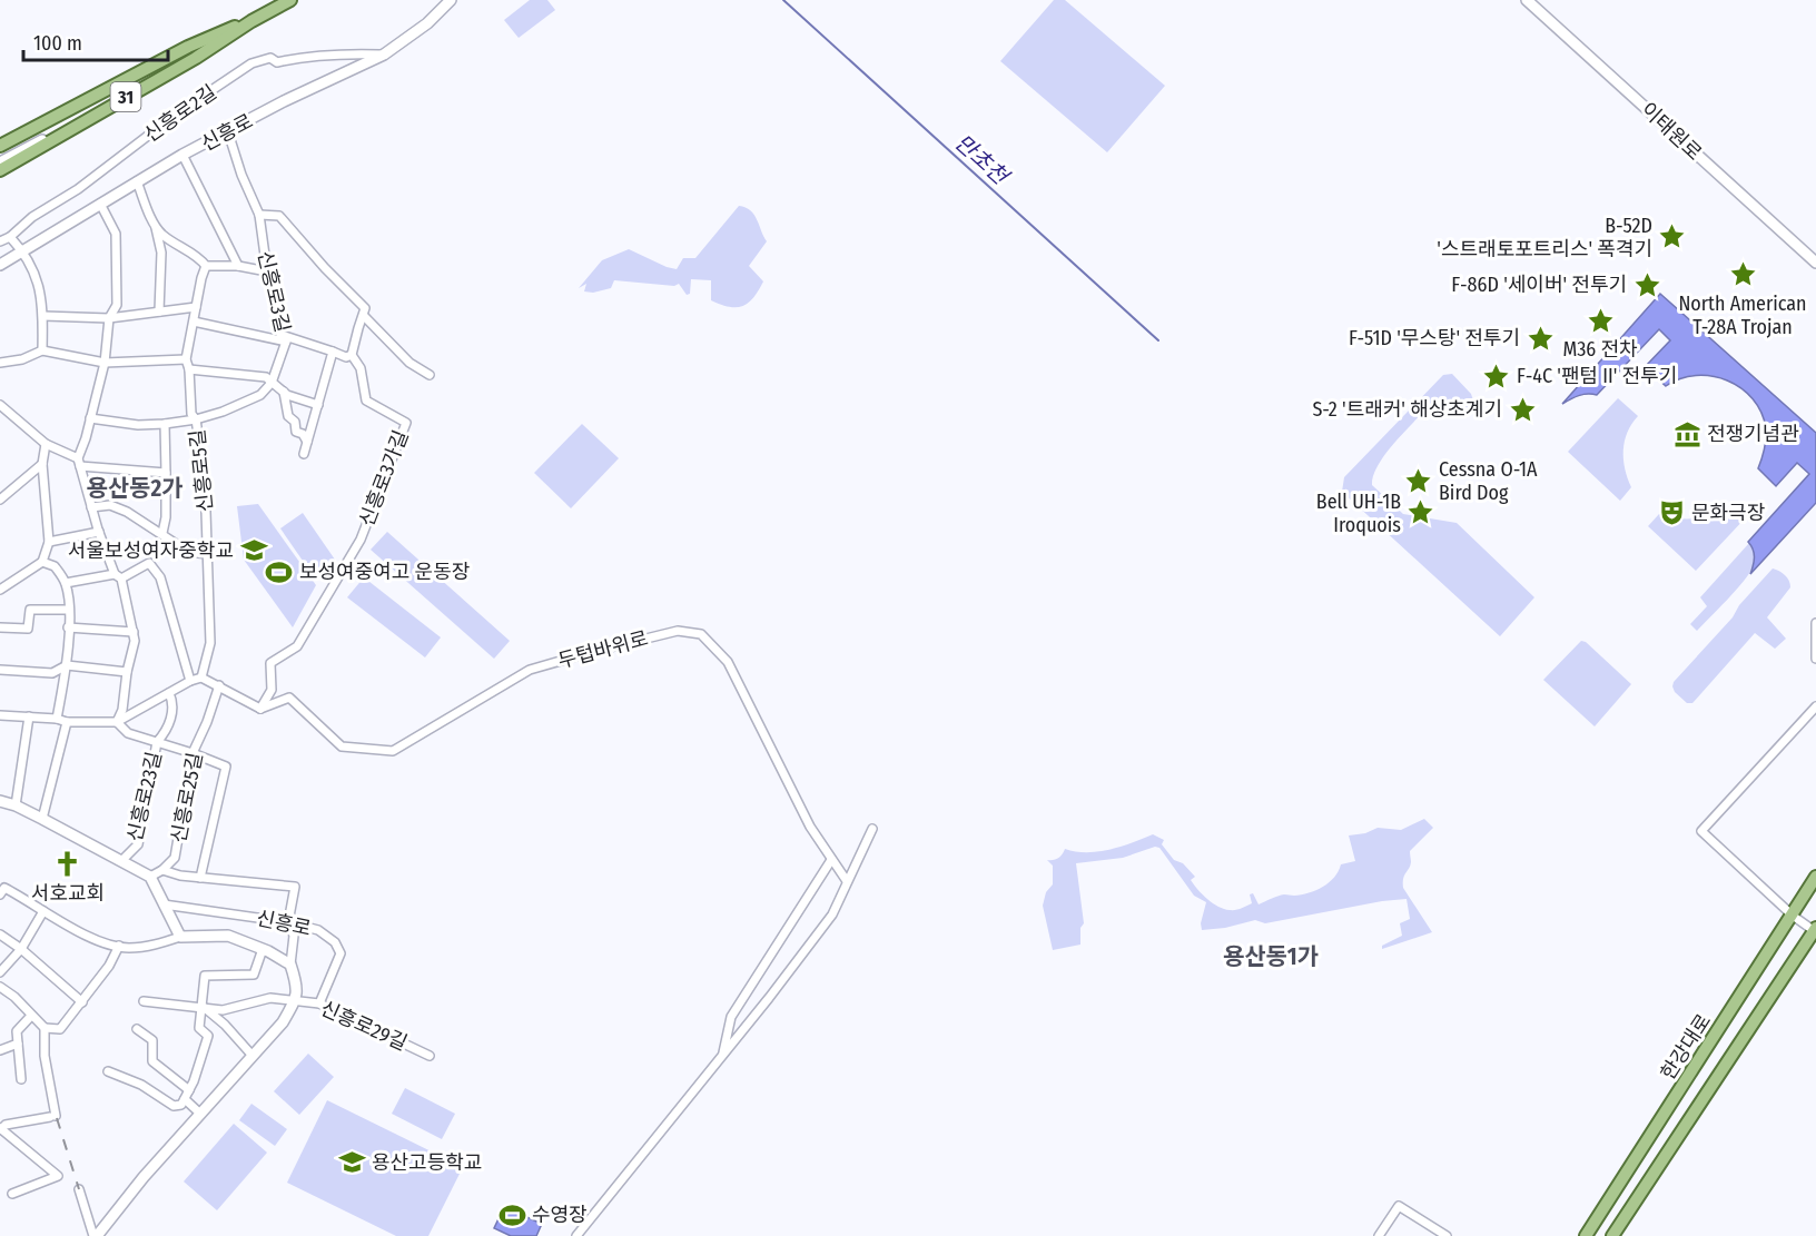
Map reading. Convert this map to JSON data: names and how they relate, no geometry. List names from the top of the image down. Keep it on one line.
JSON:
{"streets":{"main road":["31","한강대로"],"street":["신흥로2길","이태원로","신흥로","신흥로3길","신흥로5길","신흥로3가길","두텁바위로","신흥로23길","신흥로25길","신흥로29길"]},"crossings":[["신흥로2길","신흥로"],["신흥로","신흥로3길"],["신흥로","신흥로25길"],["신흥로","신흥로29길"],["신흥로3가길","두텁바위로"]],"districts":["용산동2가","용산동1가"],"water":["만초천"],"places":{"place":["B-52D '스트래토포트리스' 폭격기","North American T-28A Trojan","F-86D '세이버' 전투기","M36 전차","F-51D '무스탕' 전투기","F-4C '팬텀 II' 전투기","S-2 '트래커' 해상초계기","Cessna O-1A Bird Dog","Bell UH-1B Iroquois"],"museum":["전쟁기념관"],"theatre":["문화극장"],"school or university":["서울보성여자중학교","용산고등학교"],"sports":["보성여중여고 운동장","수영장"],"church":["서호교회"]},"scale_bar":"100 m"}
